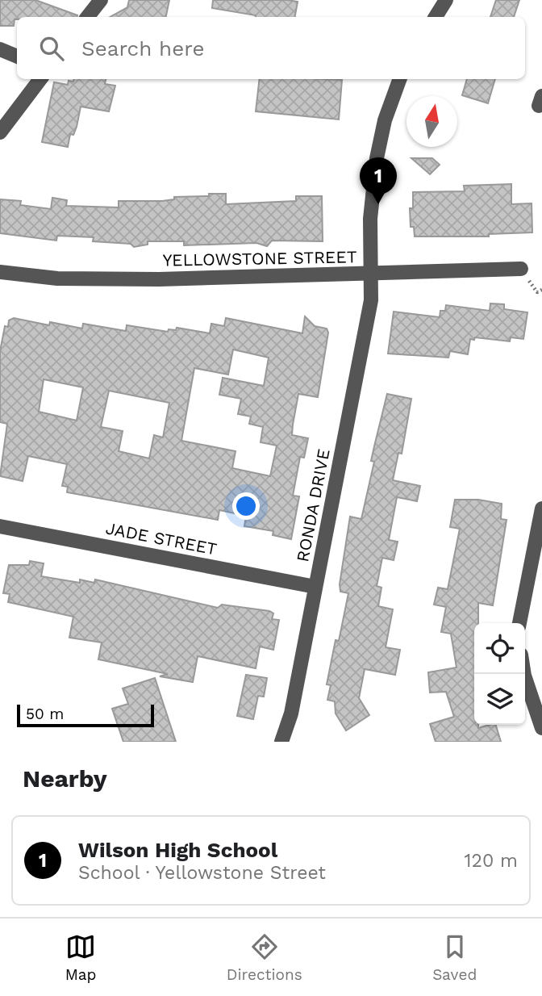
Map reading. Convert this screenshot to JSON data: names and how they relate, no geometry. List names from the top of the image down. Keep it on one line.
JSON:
{"streets":{"street":["YELLOWSTONE STREET","RONDA DRIVE","JADE STREET"]},"crossings":[["YELLOWSTONE STREET","RONDA DRIVE"],["RONDA DRIVE","JADE STREET"]],"scale_bar":"50 m","north":"top","page":{"search":"Search here","pins":"1","scale":"50 m","heading":"Nearby","list":[{"mark":"1","name":"Wilson High School","note":"School · Yellowstone Street","value":"120 m"}],"nav":["Map","Directions","Saved"]}}
